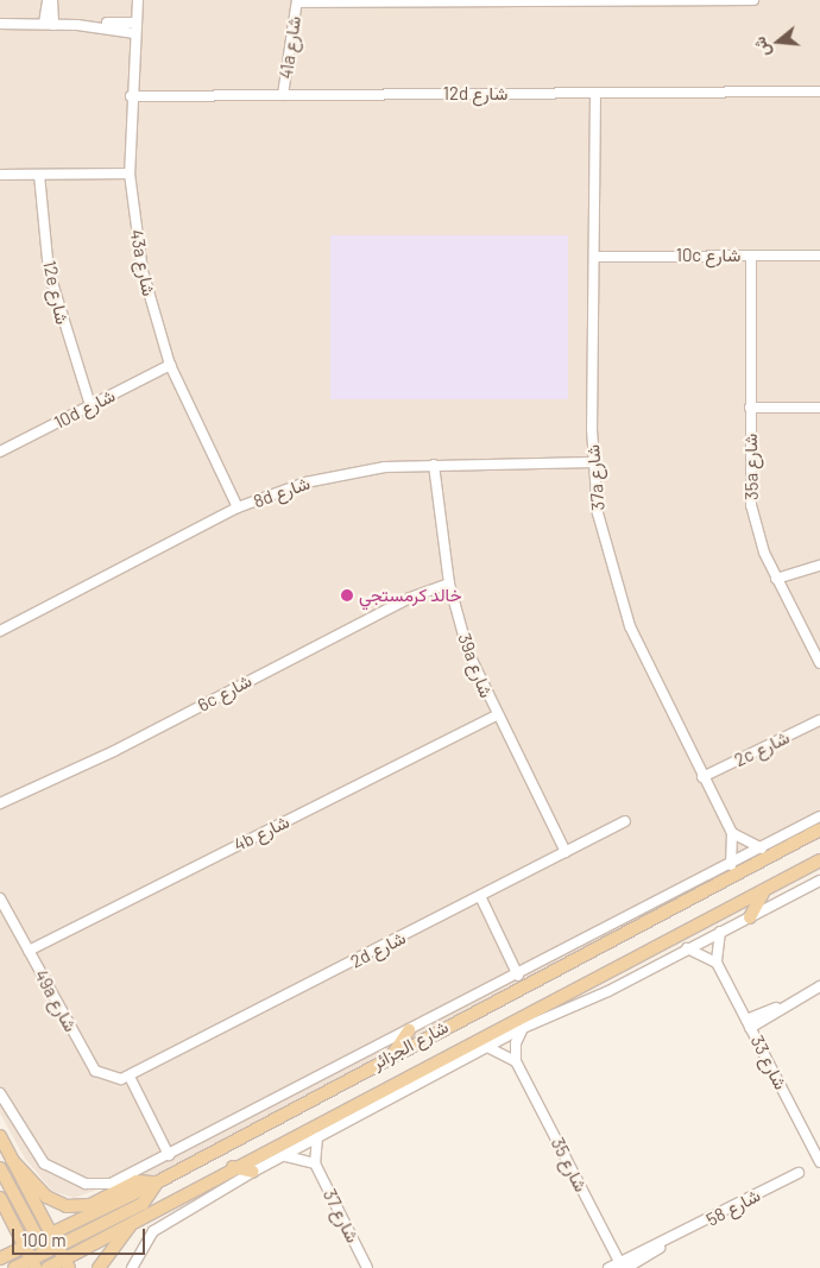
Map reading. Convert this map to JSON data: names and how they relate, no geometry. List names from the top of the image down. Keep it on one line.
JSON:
{"streets":{"main road":["شارع الجزائر"],"street":["41a شارع","12d شارع","10c شارع","43a شارع","12e شارع","10d شارع","35a شارع","37a شارع","8d شارع","39a شارع","6c شارع","2c شارع","4b شارع","2d شارع","49a شارع","شارع 33","شارع 35","شارع 58","شارع 37"]},"crossings":[["41a شارع","12d شارع"],["12d شارع","43a شارع"],["12d شارع","37a شارع"],["10c شارع","35a شارع"],["10c شارع","37a شارع"],["43a شارع","10d شارع"],["43a شارع","8d شارع"],["12e شارع","10d شارع"],["37a شارع","8d شارع"],["37a شارع","2c شارع"],["8d شارع","39a شارع"],["39a شارع","6c شارع"],["39a شارع","4b شارع"],["39a شارع","2d شارع"],["4b شارع","49a شارع"],["2d شارع","49a شارع"],["شارع 35","شارع 58"]],"places":["خالد كرمستجي"],"scale_bar":"100 m","north":"left"}
